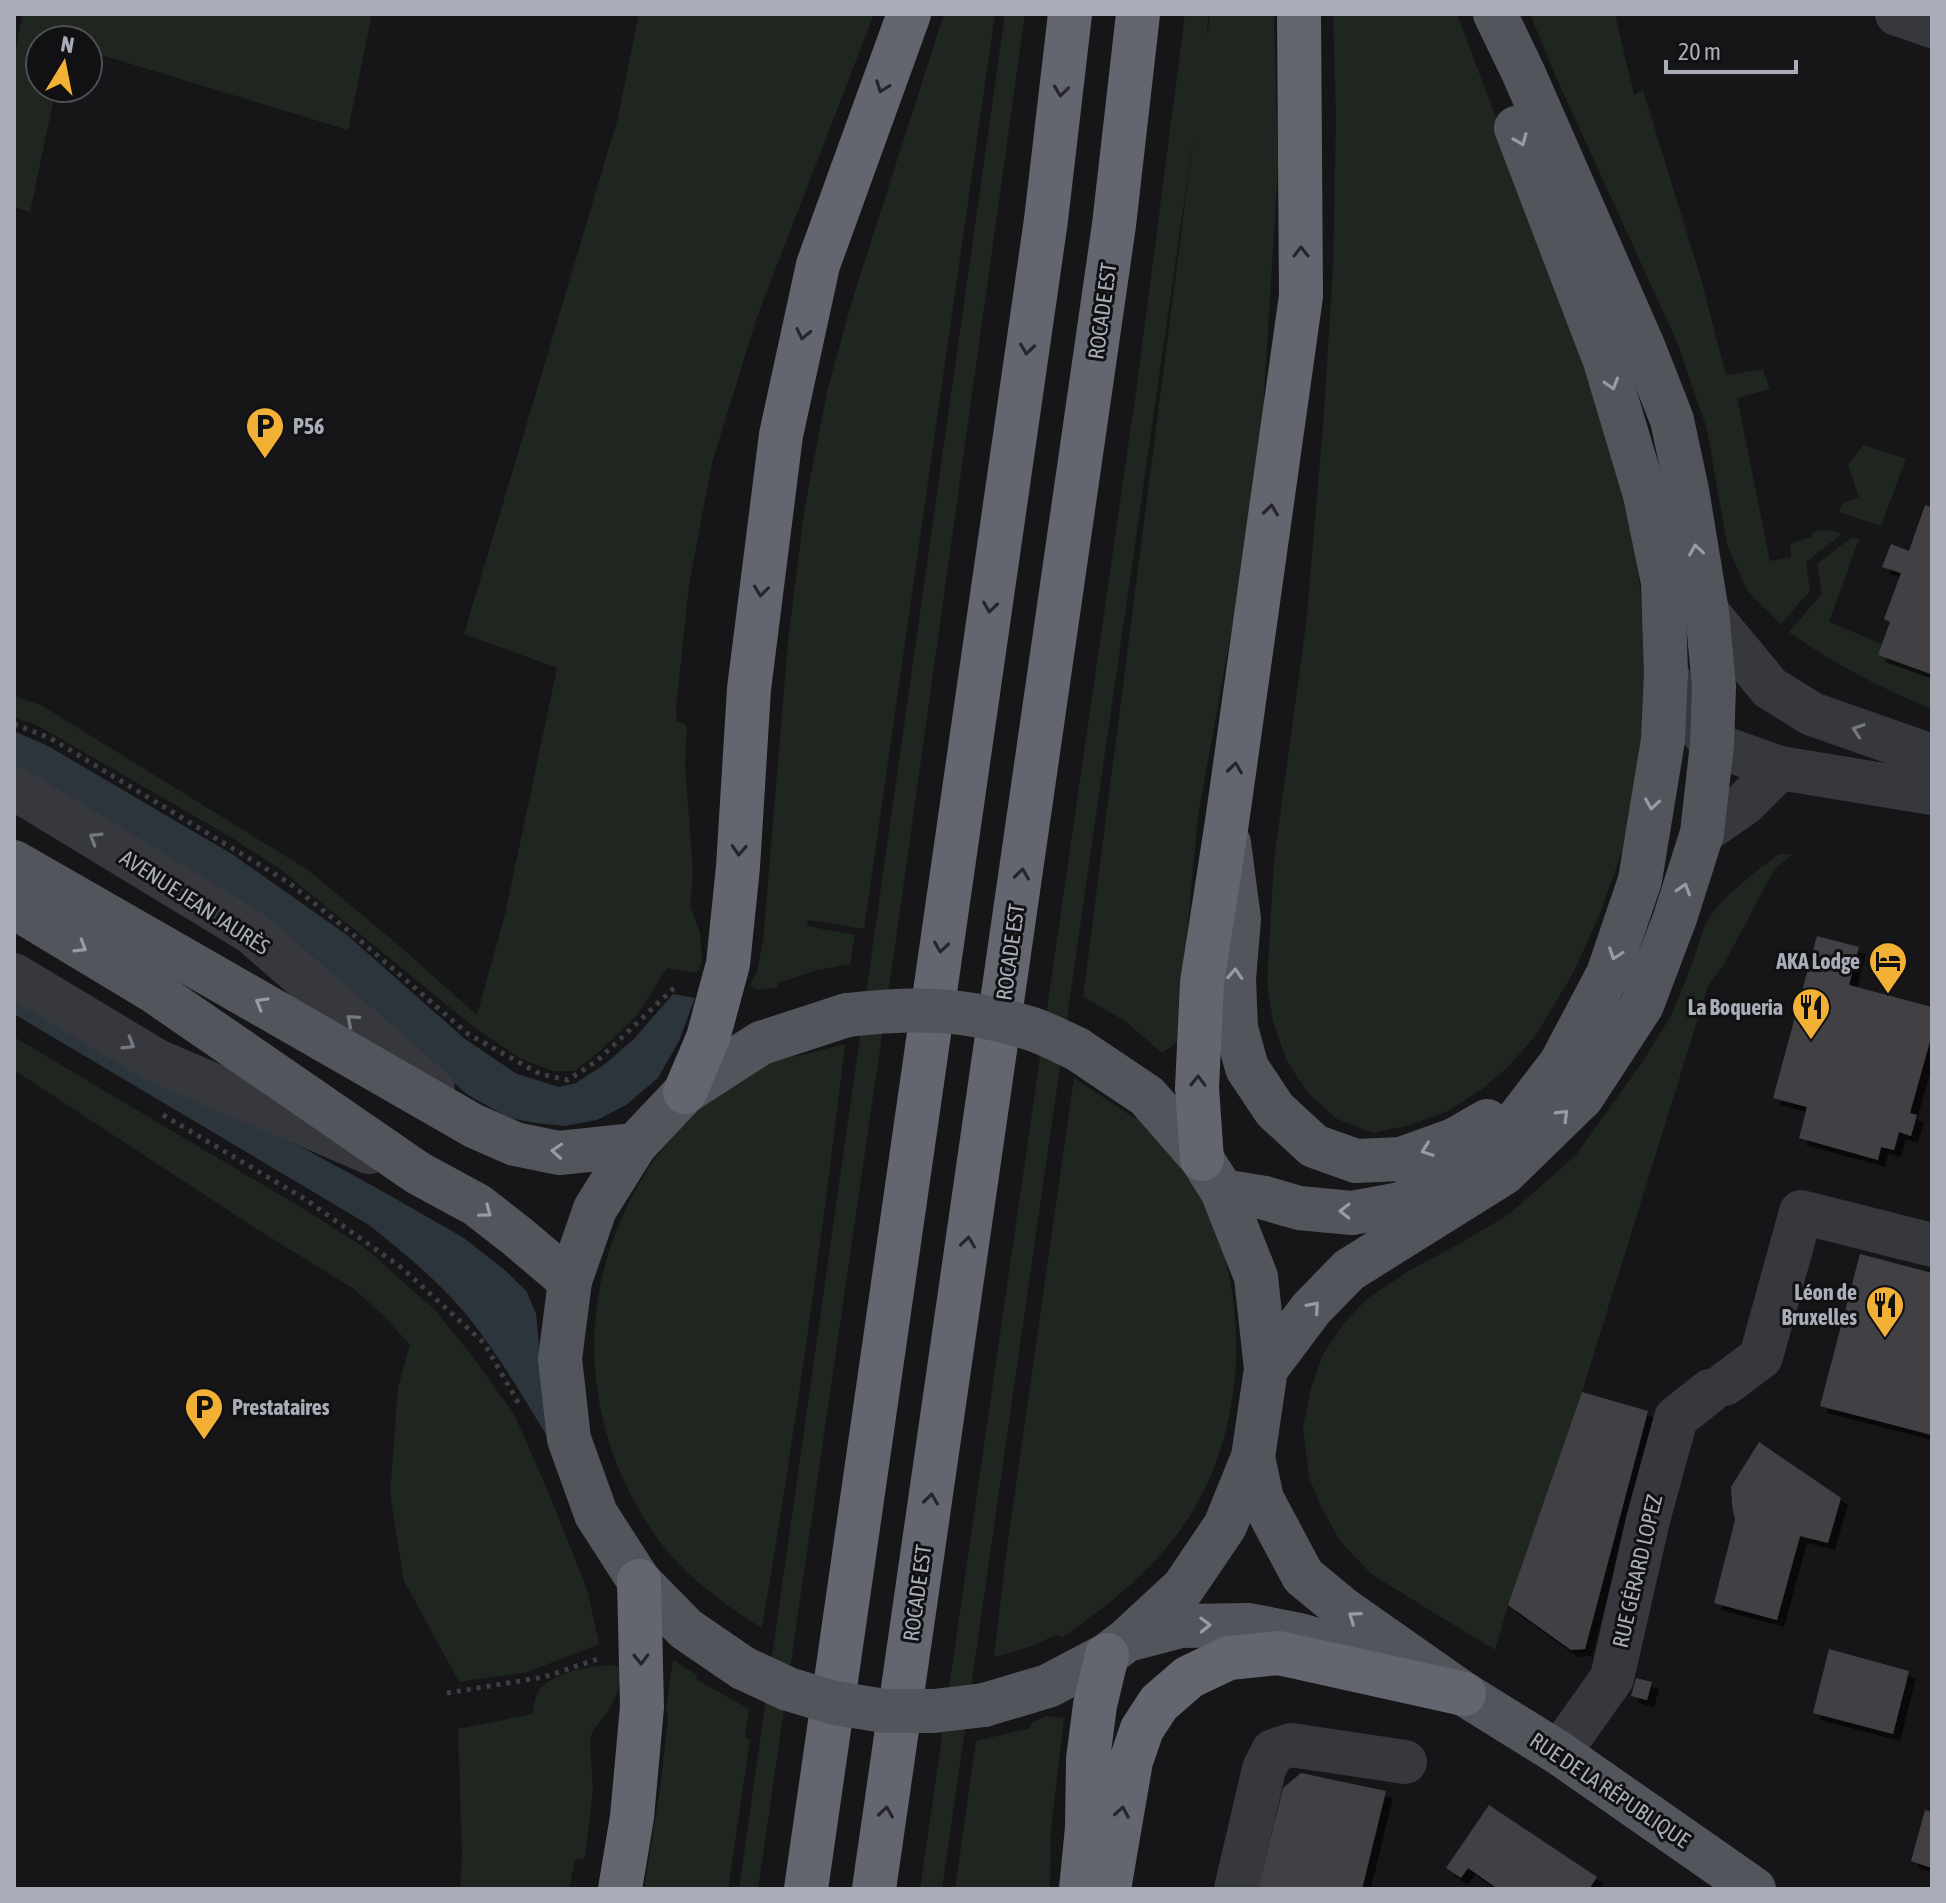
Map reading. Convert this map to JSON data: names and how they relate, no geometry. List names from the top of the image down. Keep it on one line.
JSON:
{"streets":{"highway":["ROCADE EST"],"main road":["AVENUE JEAN JAURÈS","RUE DE LA RÉPUBLIQUE"],"street":["RUE GÉRARD LOPEZ"]},"crossings":[["RUE GÉRARD LOPEZ","RUE DE LA RÉPUBLIQUE"]],"places":{"parking":["P56","Prestataires"],"hotel":["AKA Lodge"],"restaurant":["La Boqueria","Léon de Bruxelles"]},"scale_bar":"20 m","north":"top"}
